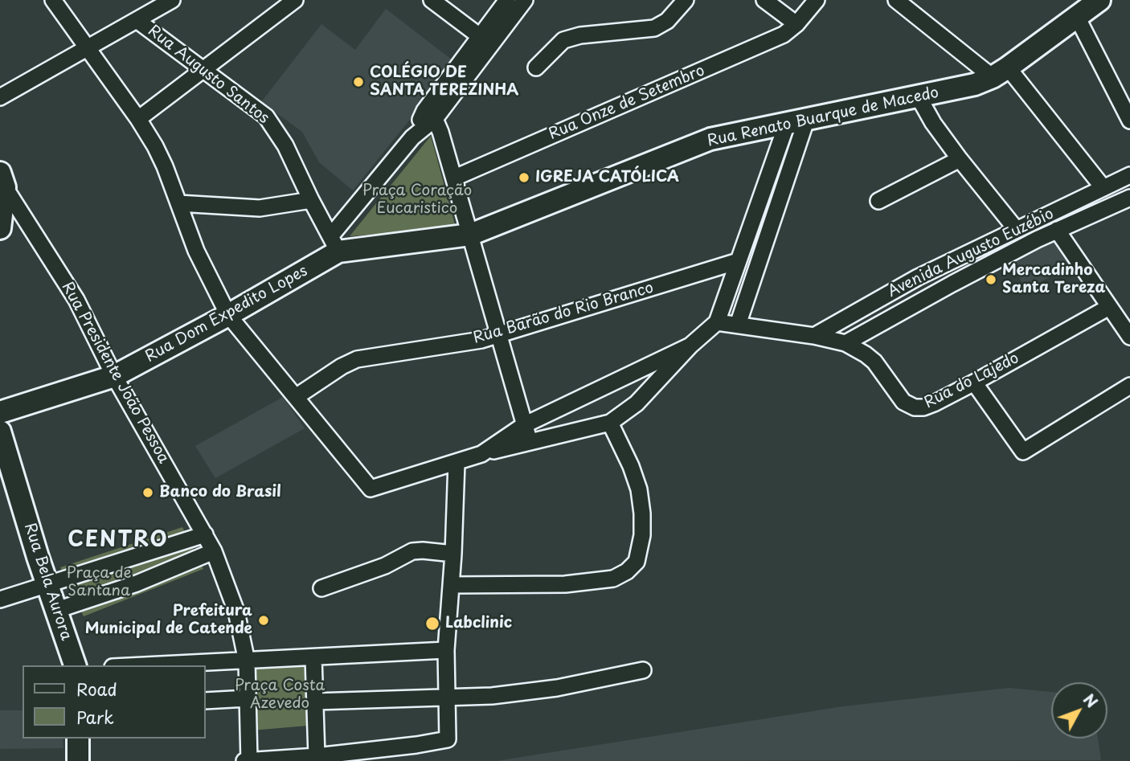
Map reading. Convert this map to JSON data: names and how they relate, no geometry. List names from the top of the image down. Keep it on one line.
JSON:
{"streets":{"street":["Rua Augusto Santos","Rua Onze de Setembro","Rua Renato Buarque de Macedo","Avenida Augusto Euzébio","Rua Barão do Rio Branco","Rua Dom Expedito Lopes","Rua Presidente João Pessoa","Rua do Lajedo","Rua Bela Aurora"]},"crossings":[["Rua Augusto Santos","Rua Renato Buarque de Macedo"],["Rua Augusto Santos","Rua Dom Expedito Lopes"],["Rua Renato Buarque de Macedo","Rua Dom Expedito Lopes"],["Avenida Augusto Euzébio","Rua do Lajedo"],["Rua Dom Expedito Lopes","Rua Presidente João Pessoa"]],"districts":["CENTRO"],"parks":["Praça Coração Eucaristico","Praça de Santana","Praça Costa Azevedo"],"places":["COLÉGIO DE SANTA TEREZINHA","IGREJA CATÓLICA","Mercadinho Santa Tereza","Banco do Brasil","Prefeitura Municipal de Catende","Labclinic"],"legend":["Road","Park"],"north":"top right"}
